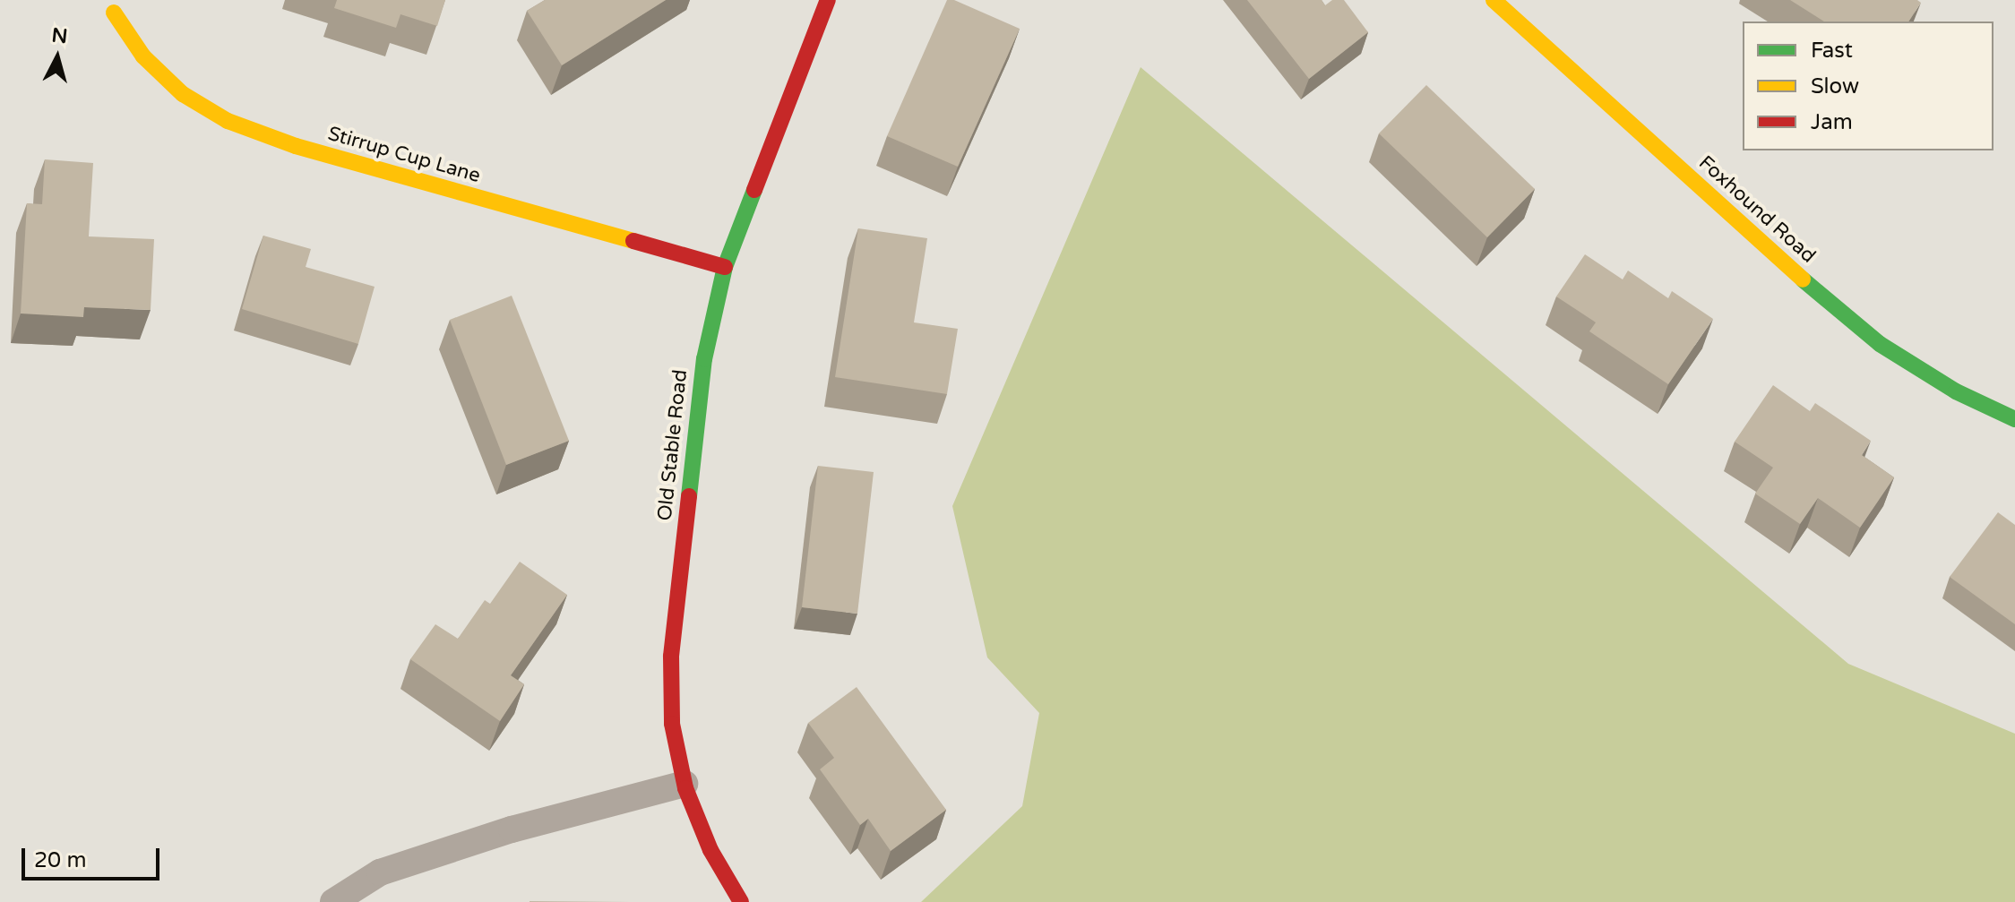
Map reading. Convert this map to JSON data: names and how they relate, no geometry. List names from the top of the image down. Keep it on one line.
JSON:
{"streets":{"street":["Stirrup Cup Lane","Foxhound Road","Old Stable Road"]},"crossings":[["Stirrup Cup Lane","Old Stable Road"]],"legend":["Fast","Slow","Jam"],"scale_bar":"20 m","north":"top"}
